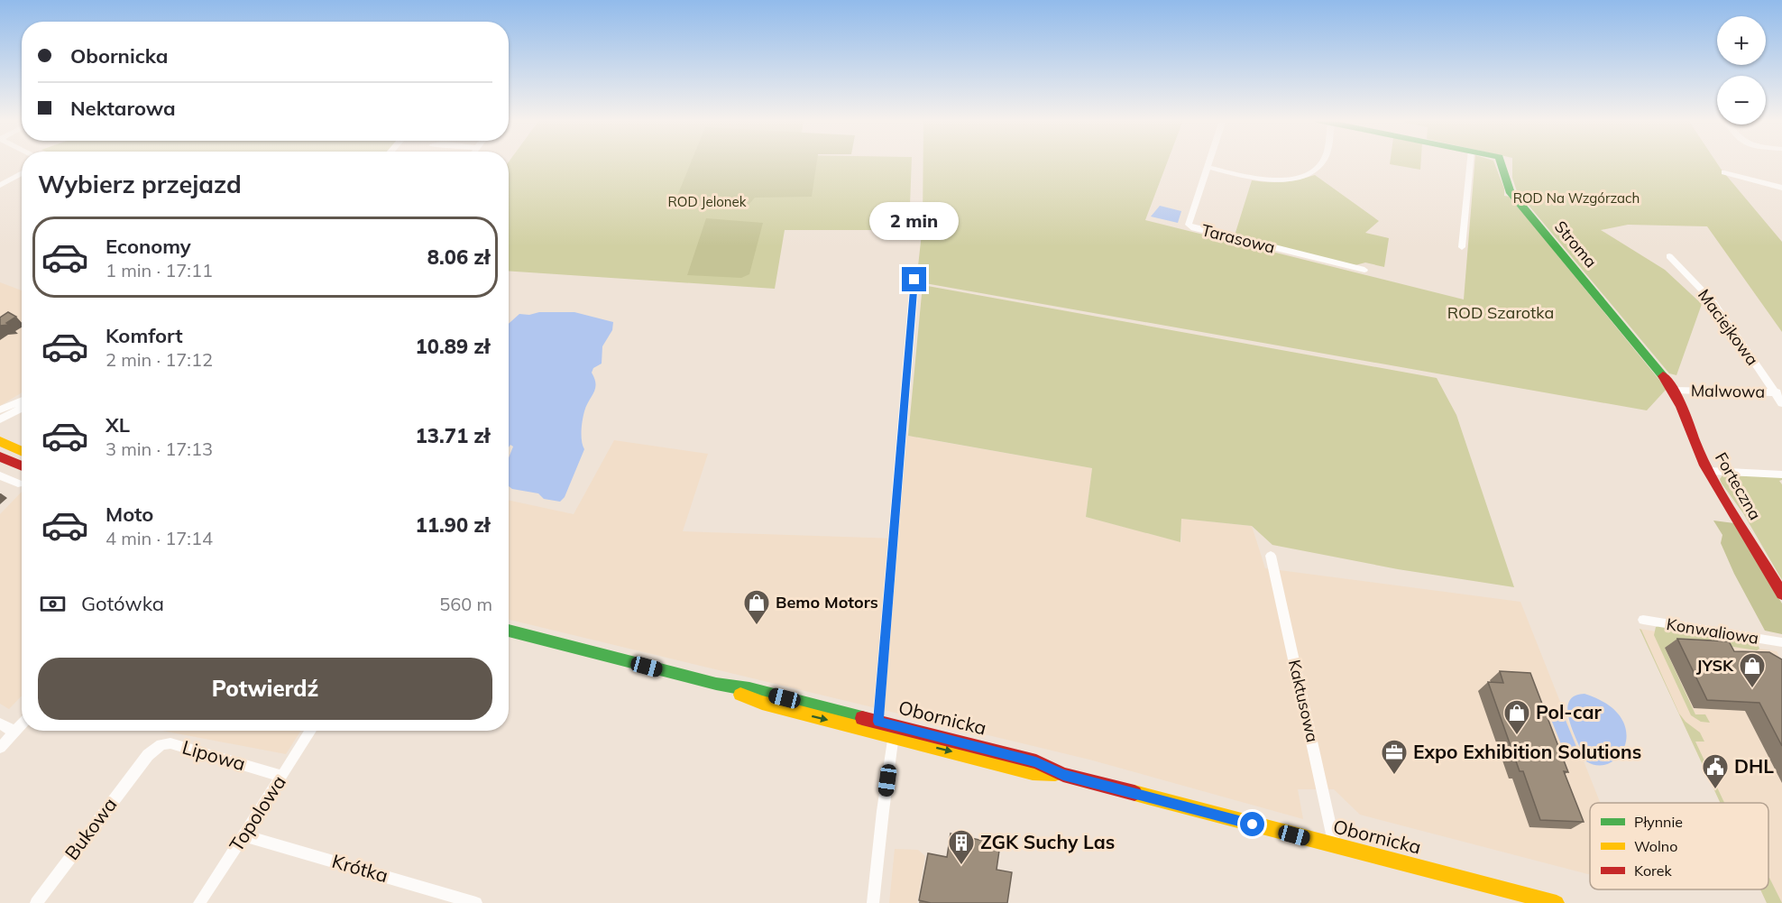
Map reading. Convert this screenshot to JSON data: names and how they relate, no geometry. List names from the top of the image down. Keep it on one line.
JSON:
{"streets":{"main road":["Stroma","Forteczna","Obornicka"],"street":["Tarasowa","Maciejkowa","Malwowa","Konwaliowa","Kaktusowa","Lipowa","Topolowa","Bukowa","Krótka"]},"crossings":[["Stroma","Malwowa"],["Stroma","Forteczna"],["Maciejkowa","Malwowa"],["Malwowa","Forteczna"],["Kaktusowa","Obornicka"],["Lipowa","Topolowa"],["Lipowa","Bukowa"],["Topolowa","Krótka"]],"parks":["ROD Na Wzgórzach","ROD Jelonek","ROD Szarotka"],"places":{"shop":["Bemo Motors","JYSK","Pol-car"],"office":["Expo Exhibition Solutions"],"public building":["DHL"],"building":["ZGK Suchy Las"]},"legend":["Płynnie","Wolno","Korek"],"page":{"map_buttons":["+","−"],"banner":["Obornicka","Nektarowa"],"heading":"Wybierz przejazd","bubble":"2 min","list":[{"name":"Economy","note":"1 min · 17:11","value":"8.06 zł"},{"name":"Komfort","note":"2 min · 17:12","value":"10.89 zł"},{"name":"XL","note":"3 min · 17:13","value":"13.71 zł"},{"name":"Moto","note":"4 min · 17:14","value":"11.90 zł"}],"pay":["Gotówka","560 m"],"buttons":"Potwierdź"}}
